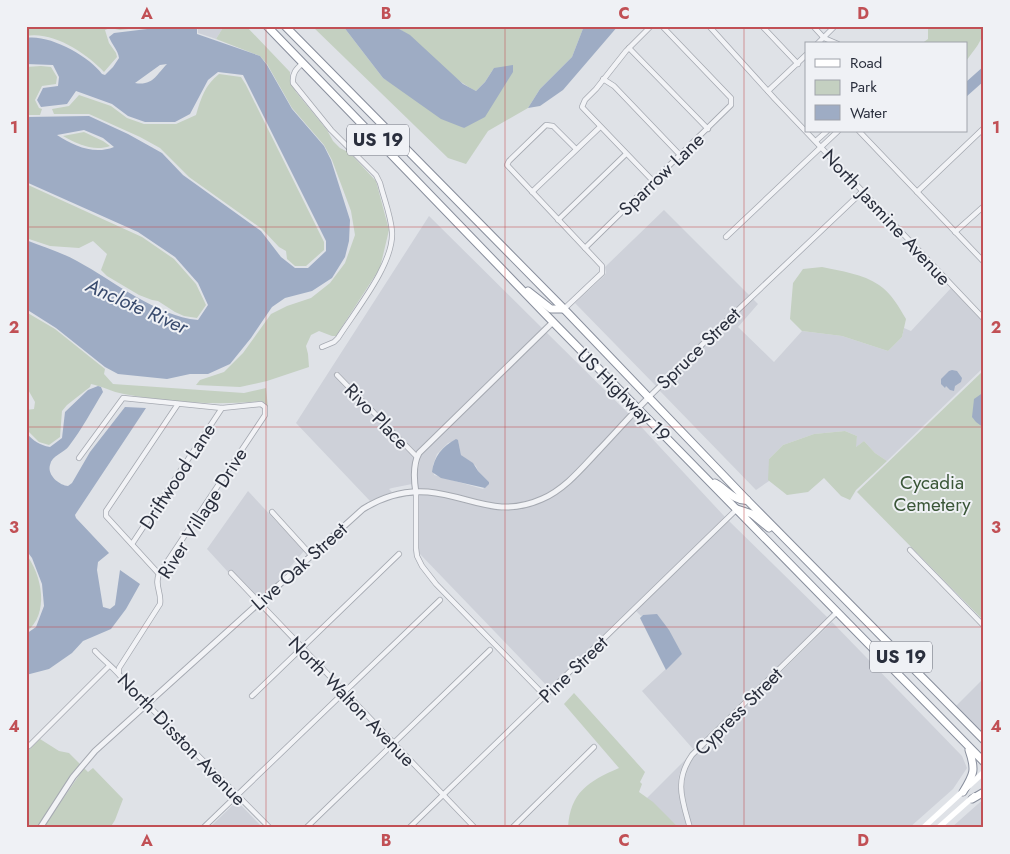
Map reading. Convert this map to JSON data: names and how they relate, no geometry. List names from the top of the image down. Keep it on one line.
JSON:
{"streets":{"highway":["US 19","US Highway 19"],"street":["Sparrow Lane","North Jasmine Avenue","Spruce Street","Rivo Place","Driftwood Lane","River Village Drive","Live Oak Street","Pine Street","North Walton Avenue","Cypress Street","North Disston Avenue"]},"crossings":[["North Jasmine Avenue","Spruce Street"],["Spruce Street","US Highway 19"],["Spruce Street","Live Oak Street"],["US Highway 19","Pine Street"],["US Highway 19","Cypress Street"],["Driftwood Lane","River Village Drive"],["River Village Drive","North Disston Avenue"],["Live Oak Street","North Walton Avenue"],["Live Oak Street","North Disston Avenue"],["Pine Street","North Walton Avenue"]],"water":["Anclote River"],"parks":["Cycadia Cemetery"],"legend":["Road","Park","Water"],"grid":{"columns":["A","B","C","D"],"rows":["1","2","3","4"]}}
